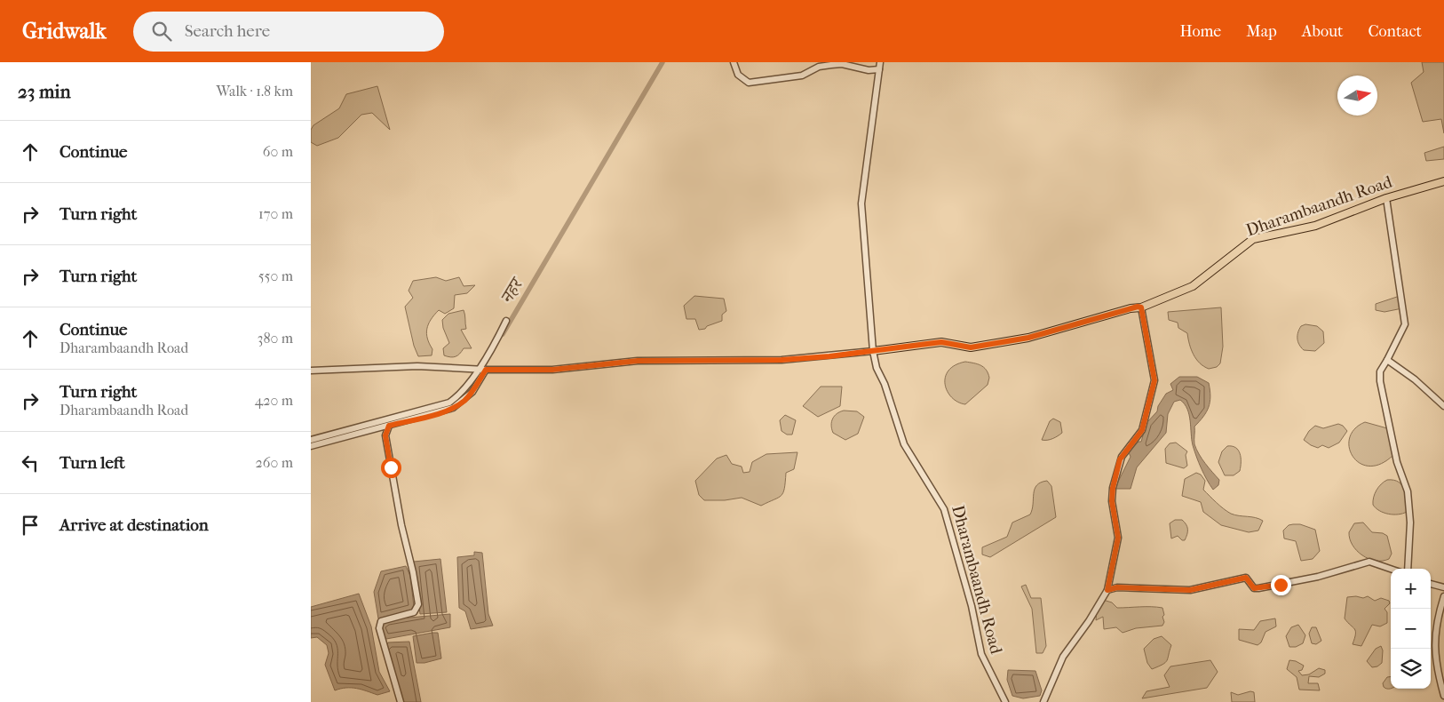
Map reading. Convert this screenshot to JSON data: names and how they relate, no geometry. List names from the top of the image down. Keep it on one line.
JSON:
{"streets":{"main road":["Dharambaandh Road"]},"water":["नहर"],"north":"right","page":{"header":"Gridwalk","search":"Search here","nav":["Home","Map","About","Contact"],"heading":["23 min","Walk · 1.8 km"],"list":[["Continue","60 m"],["Turn right","170 m"],["Turn right","550 m"],["Continue","Dharambaandh Road","380 m"],["Turn right","Dharambaandh Road","420 m"],["Turn left","260 m"],"Arrive at destination"],"map_buttons":["+","−"]}}
